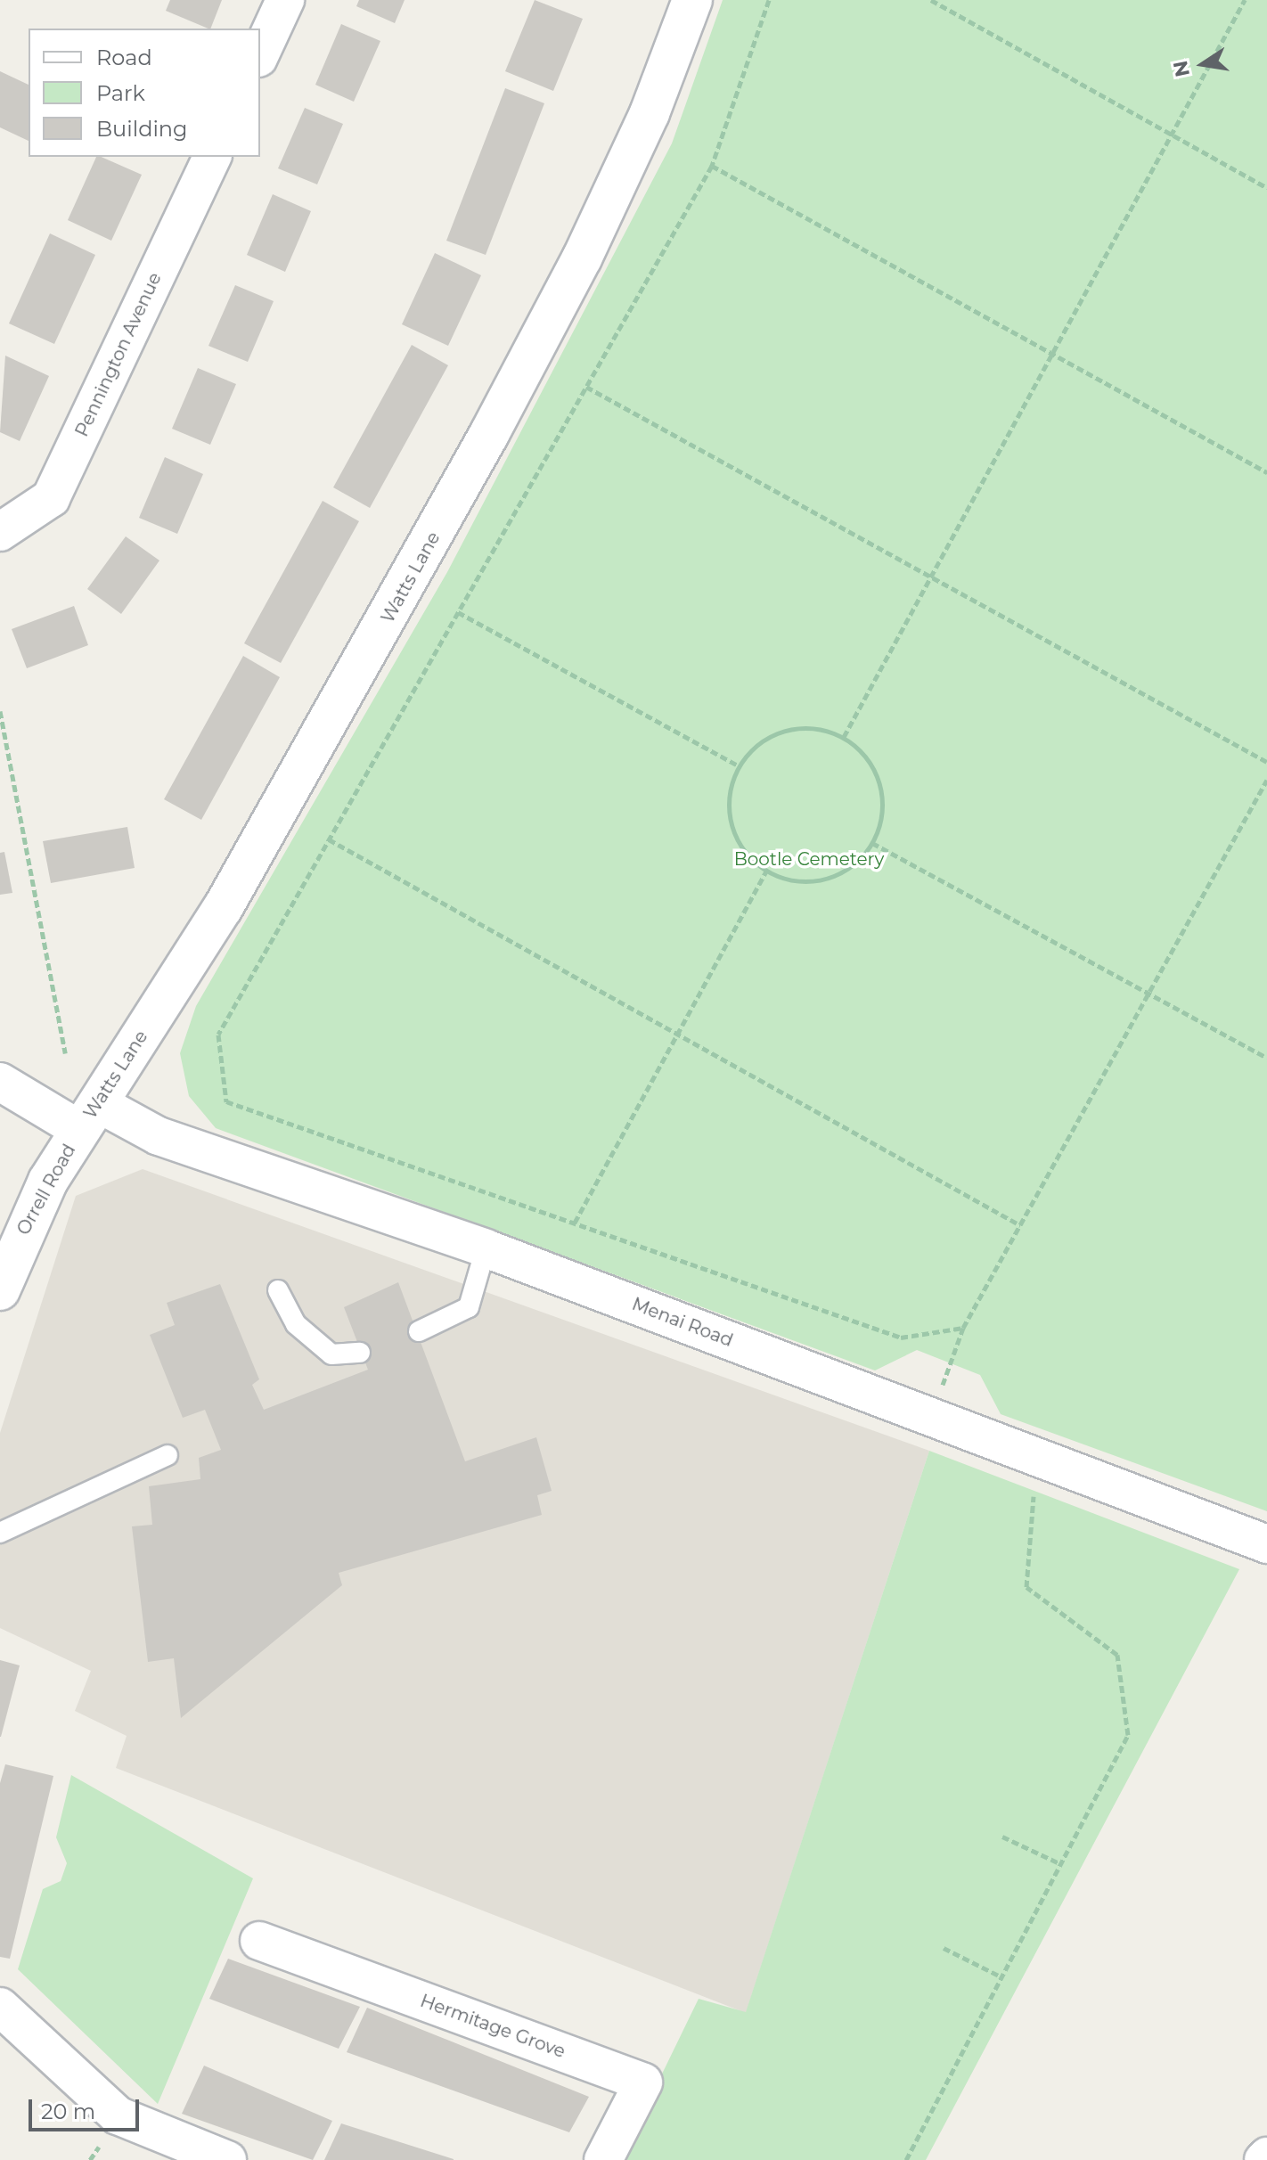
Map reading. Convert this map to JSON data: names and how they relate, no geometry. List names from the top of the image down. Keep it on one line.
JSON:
{"streets":{"street":["Pennington Avenue","Watts Lane","Orrell Road","Menai Road","Hermitage Grove"]},"crossings":[["Watts Lane","Orrell Road"],["Watts Lane","Menai Road"],["Orrell Road","Menai Road"]],"parks":["Bootle Cemetery"],"legend":["Road","Park","Building"],"scale_bar":"20 m","north":"left"}
